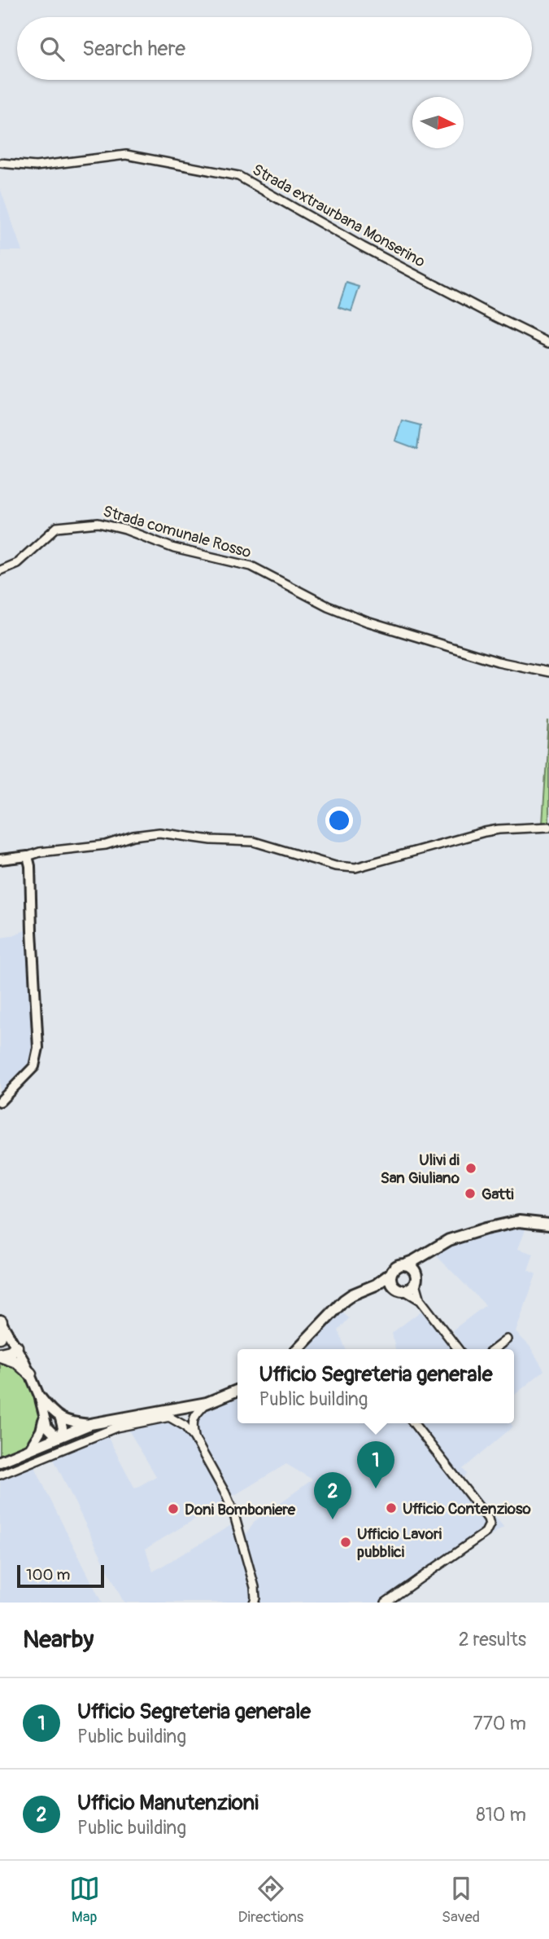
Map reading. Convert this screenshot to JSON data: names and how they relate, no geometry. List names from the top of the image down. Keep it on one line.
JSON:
{"streets":{"street":["Strada extraurbana Monserino","Strada comunale Rosso"]},"places":["Ulivi di San Giuliano","Gatti","Ufficio Contenzioso","Doni Bomboniere","Ufficio Lavori pubblici"],"scale_bar":"100 m","north":"right","page":{"search":"Search here","popup":["Ufficio Segreteria generale","Public building"],"pins":["1","2"],"scale":"100 m","heading":["Nearby","2 results"],"list":[{"mark":"1","name":"Ufficio Segreteria generale","note":"Public building","value":"770 m"},{"mark":"2","name":"Ufficio Manutenzioni","note":"Public building","value":"810 m"}],"nav":["Map","Directions","Saved"]}}
